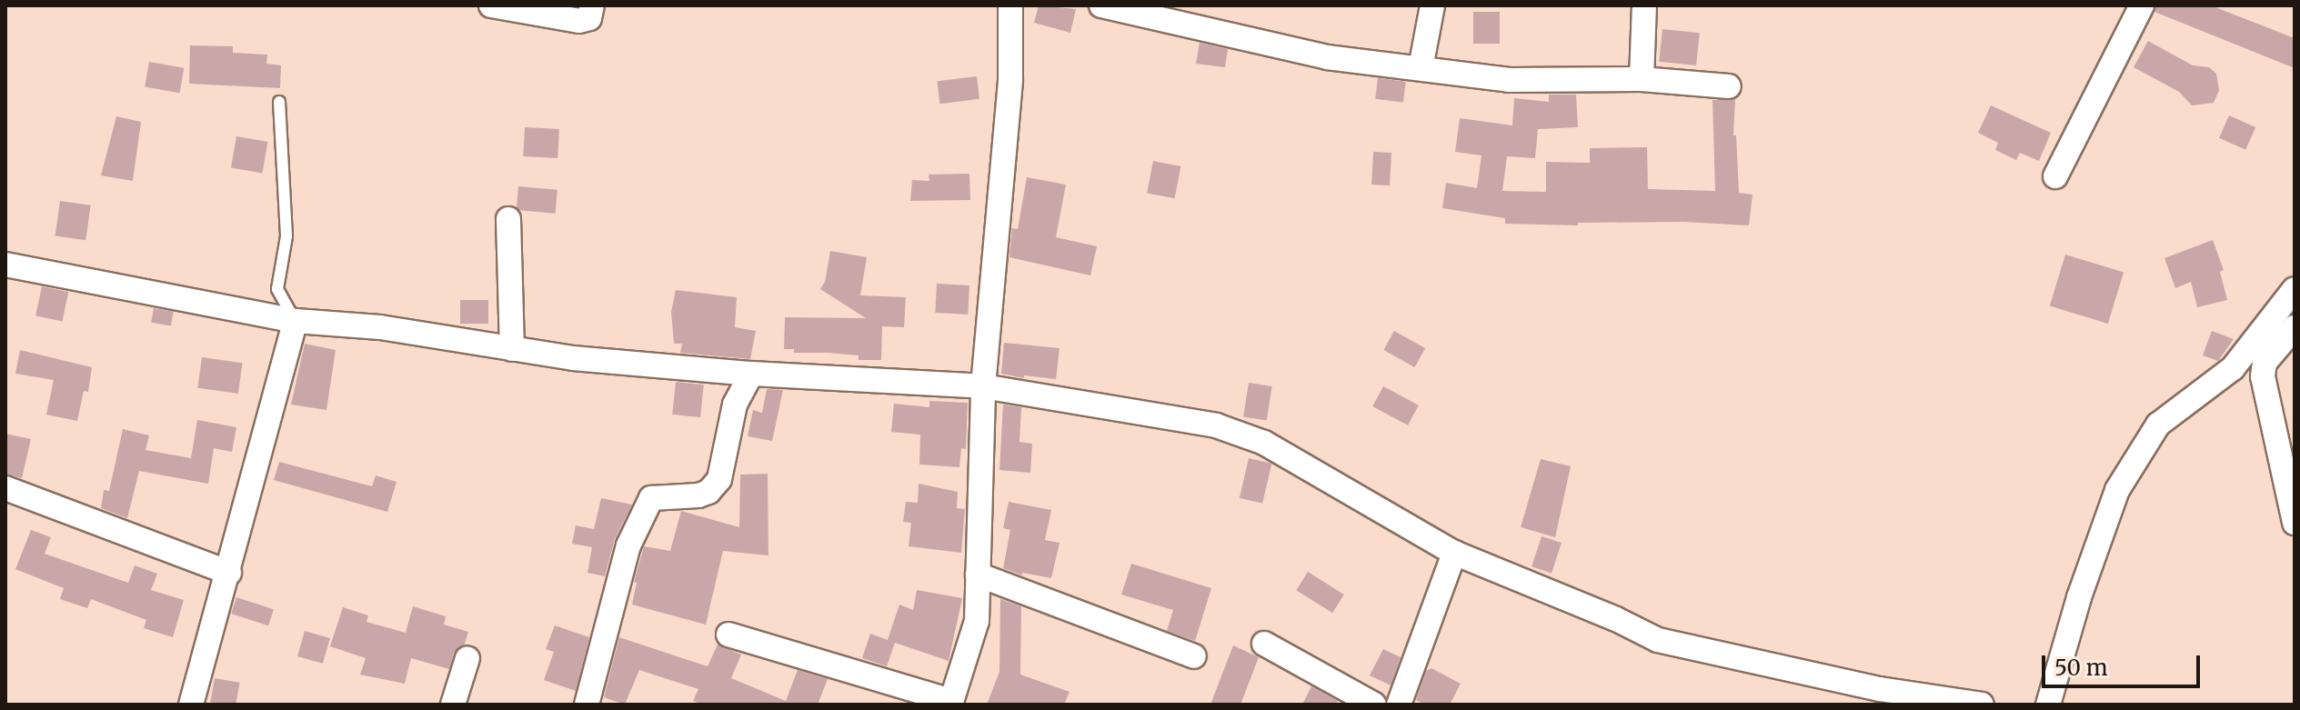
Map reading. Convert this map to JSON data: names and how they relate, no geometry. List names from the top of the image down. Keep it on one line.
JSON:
{"scale_bar":"50 m"}
